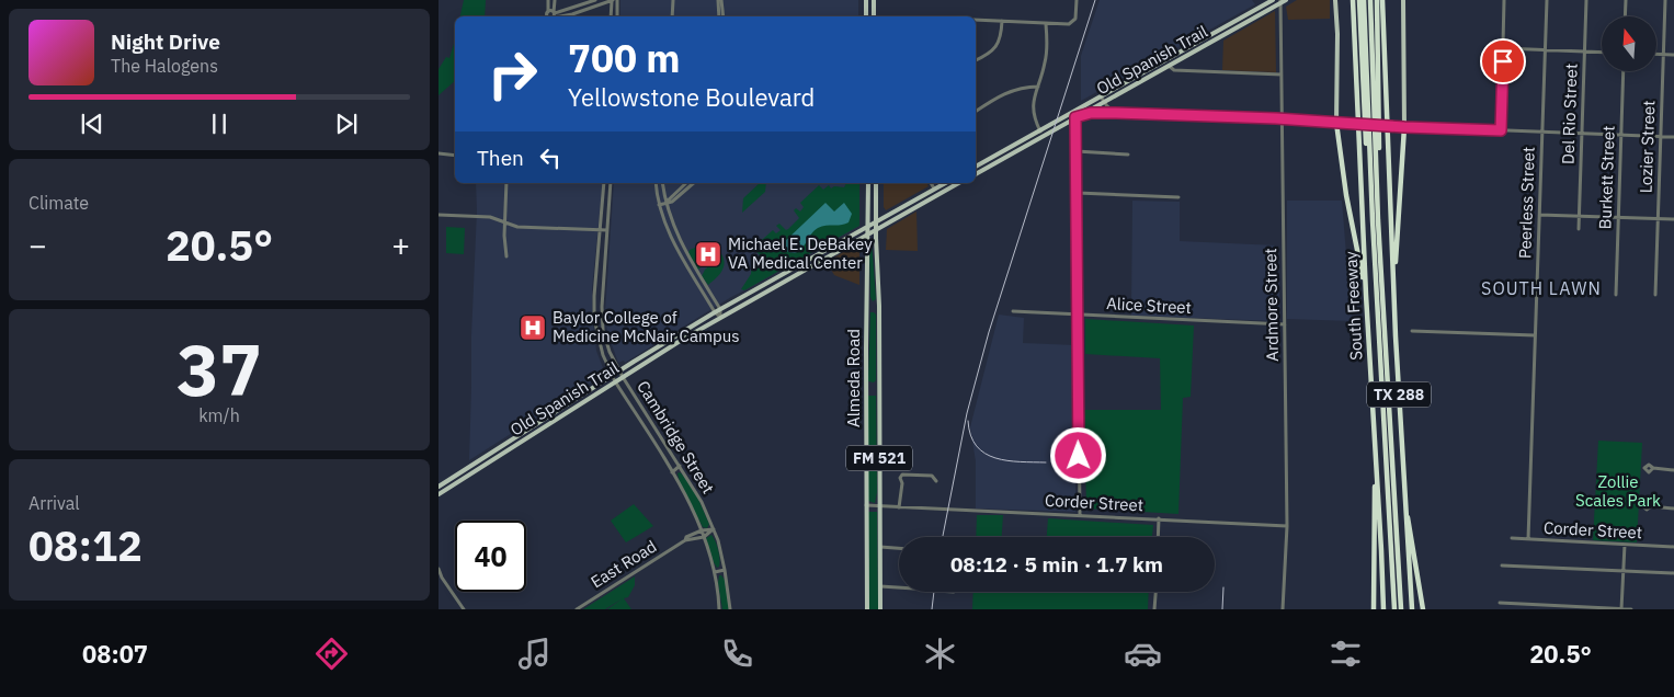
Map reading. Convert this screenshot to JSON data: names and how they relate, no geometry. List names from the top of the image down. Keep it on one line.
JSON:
{"streets":{"highway":["South Freeway","TX 288"],"main road":["Old Spanish Trail","Almeda Road","FM 521"],"street":["Del Rio Street","Lozier Street","Burkett Street","Peerless Street","Ardmore Street","Alice Street","Cambridge Street","Corder Street","East Road"]},"crossings":[["Old Spanish Trail","Ardmore Street"],["Old Spanish Trail","Almeda Road"],["Old Spanish Trail","Cambridge Street"],["Peerless Street","Corder Street"],["Ardmore Street","Alice Street"],["Ardmore Street","Corder Street"],["Almeda Road","Corder Street"],["Cambridge Street","East Road"]],"districts":["SOUTH LAWN"],"parks":["Zollie Scales Park"],"places":{"hospital":["Michael E. DeBakey VA Medical Center","Baylor College of Medicine McNair Campus"]},"north":"top","page":{"turn":["700 m","Yellowstone Boulevard"],"song":["Night Drive","The Halogens"],"then":"Then","tile":["Climate",["37","km/h"],["Arrival","08:12"]],"heat":["−","20.5°","+"],"limit":"40","trip":"08:12 · 5 min · 1.7 km","tabs":["08:07","20.5°"]}}
